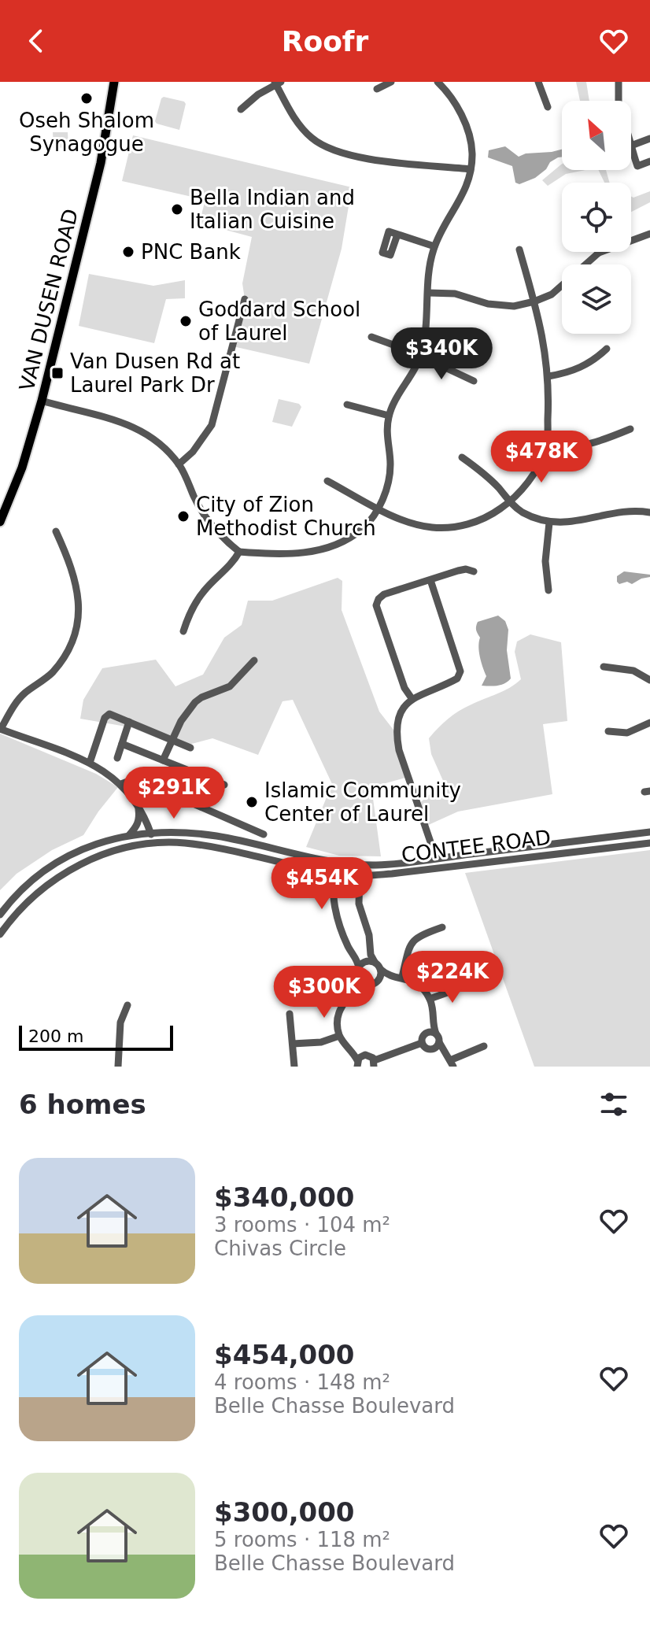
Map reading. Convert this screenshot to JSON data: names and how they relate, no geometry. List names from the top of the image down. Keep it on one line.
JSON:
{"streets":{"main road":["VAN DUSEN ROAD"],"street":["CONTEE ROAD"]},"places":{"other":["Oseh Shalom Synagogue","Bella Indian and Italian Cuisine","PNC Bank","Goddard School of Laurel","City of Zion Methodist Church","Islamic Community Center of Laurel"],"transit":["Van Dusen Rd at Laurel Park Dr"]},"scale_bar":"200 m","north":"top left","page":{"header":"Roofr","price":["$340K","$478K","$291K","$454K","$224K","$300K"],"scale":"200 m","heading":"6 homes","list":[{"name":"$340,000","note":"3 rooms · 104 m² · Chivas Circle"},{"name":"$454,000","note":"4 rooms · 148 m² · Belle Chasse Boulevard"},{"name":"$300,000","note":"5 rooms · 118 m² · Belle Chasse Boulevard"}]}}
